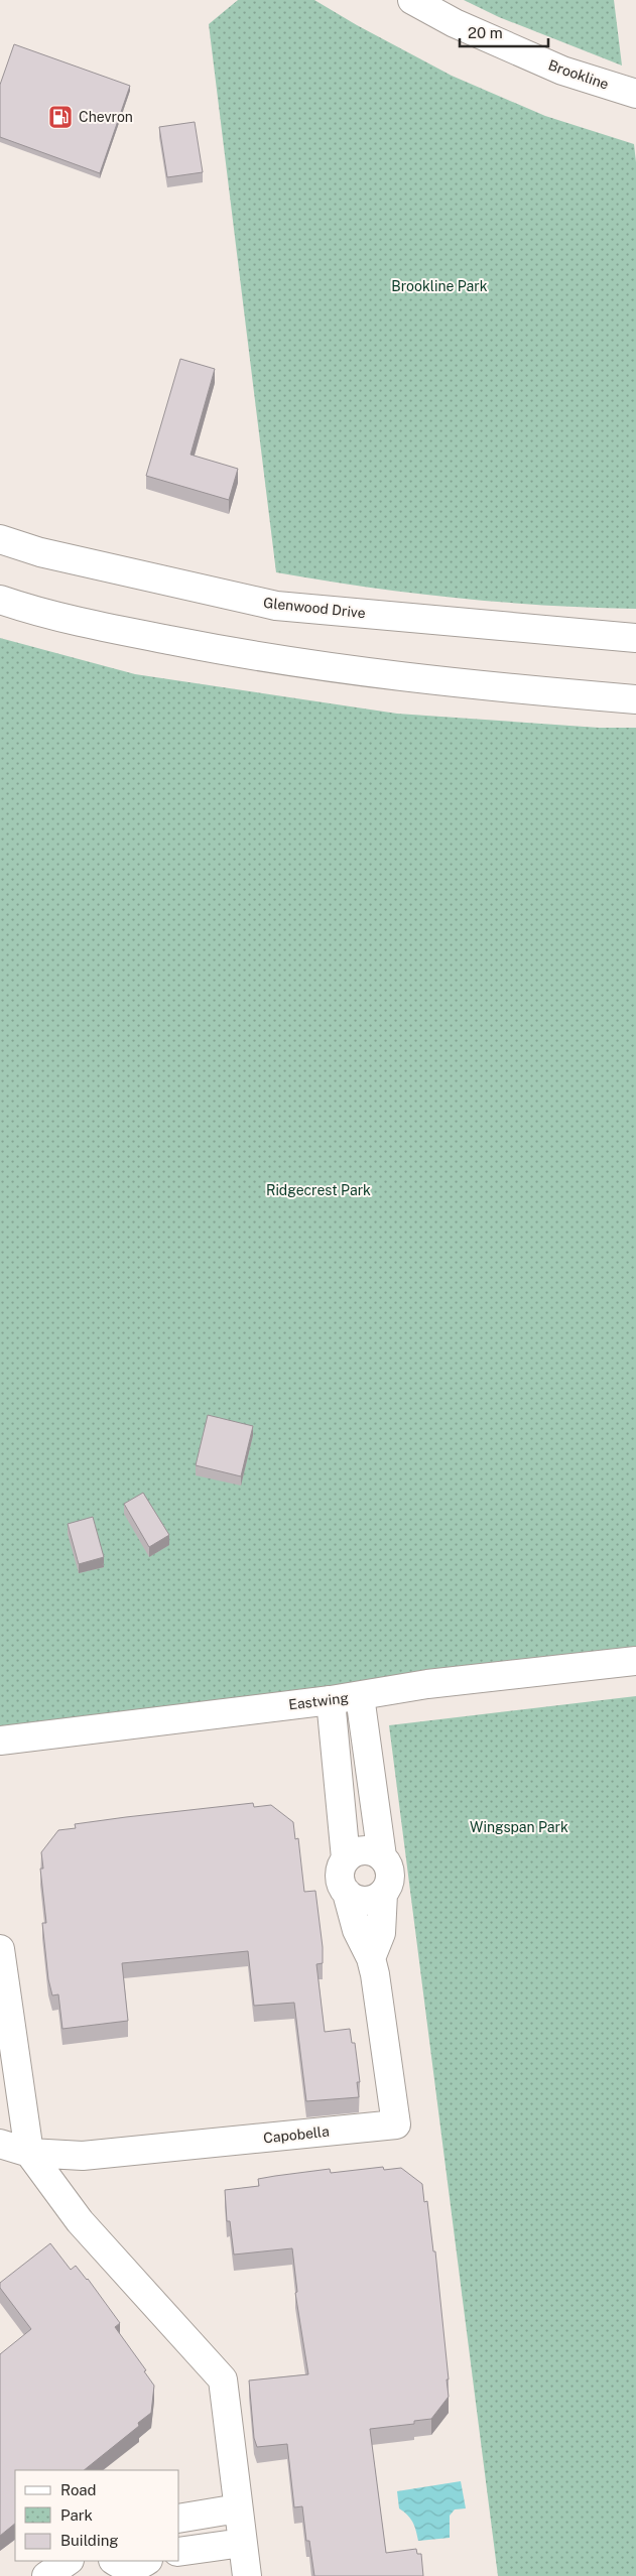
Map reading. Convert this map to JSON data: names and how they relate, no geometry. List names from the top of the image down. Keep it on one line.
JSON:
{"streets":{"street":["Brookline","Glenwood Drive","Eastwing","Capobella"]},"crossings":[["Eastwing","Capobella"]],"parks":["Brookline Park","Ridgecrest Park","Wingspan Park"],"places":{"fuel station":["Chevron"]},"legend":["Road","Park","Building"],"scale_bar":"20 m"}
